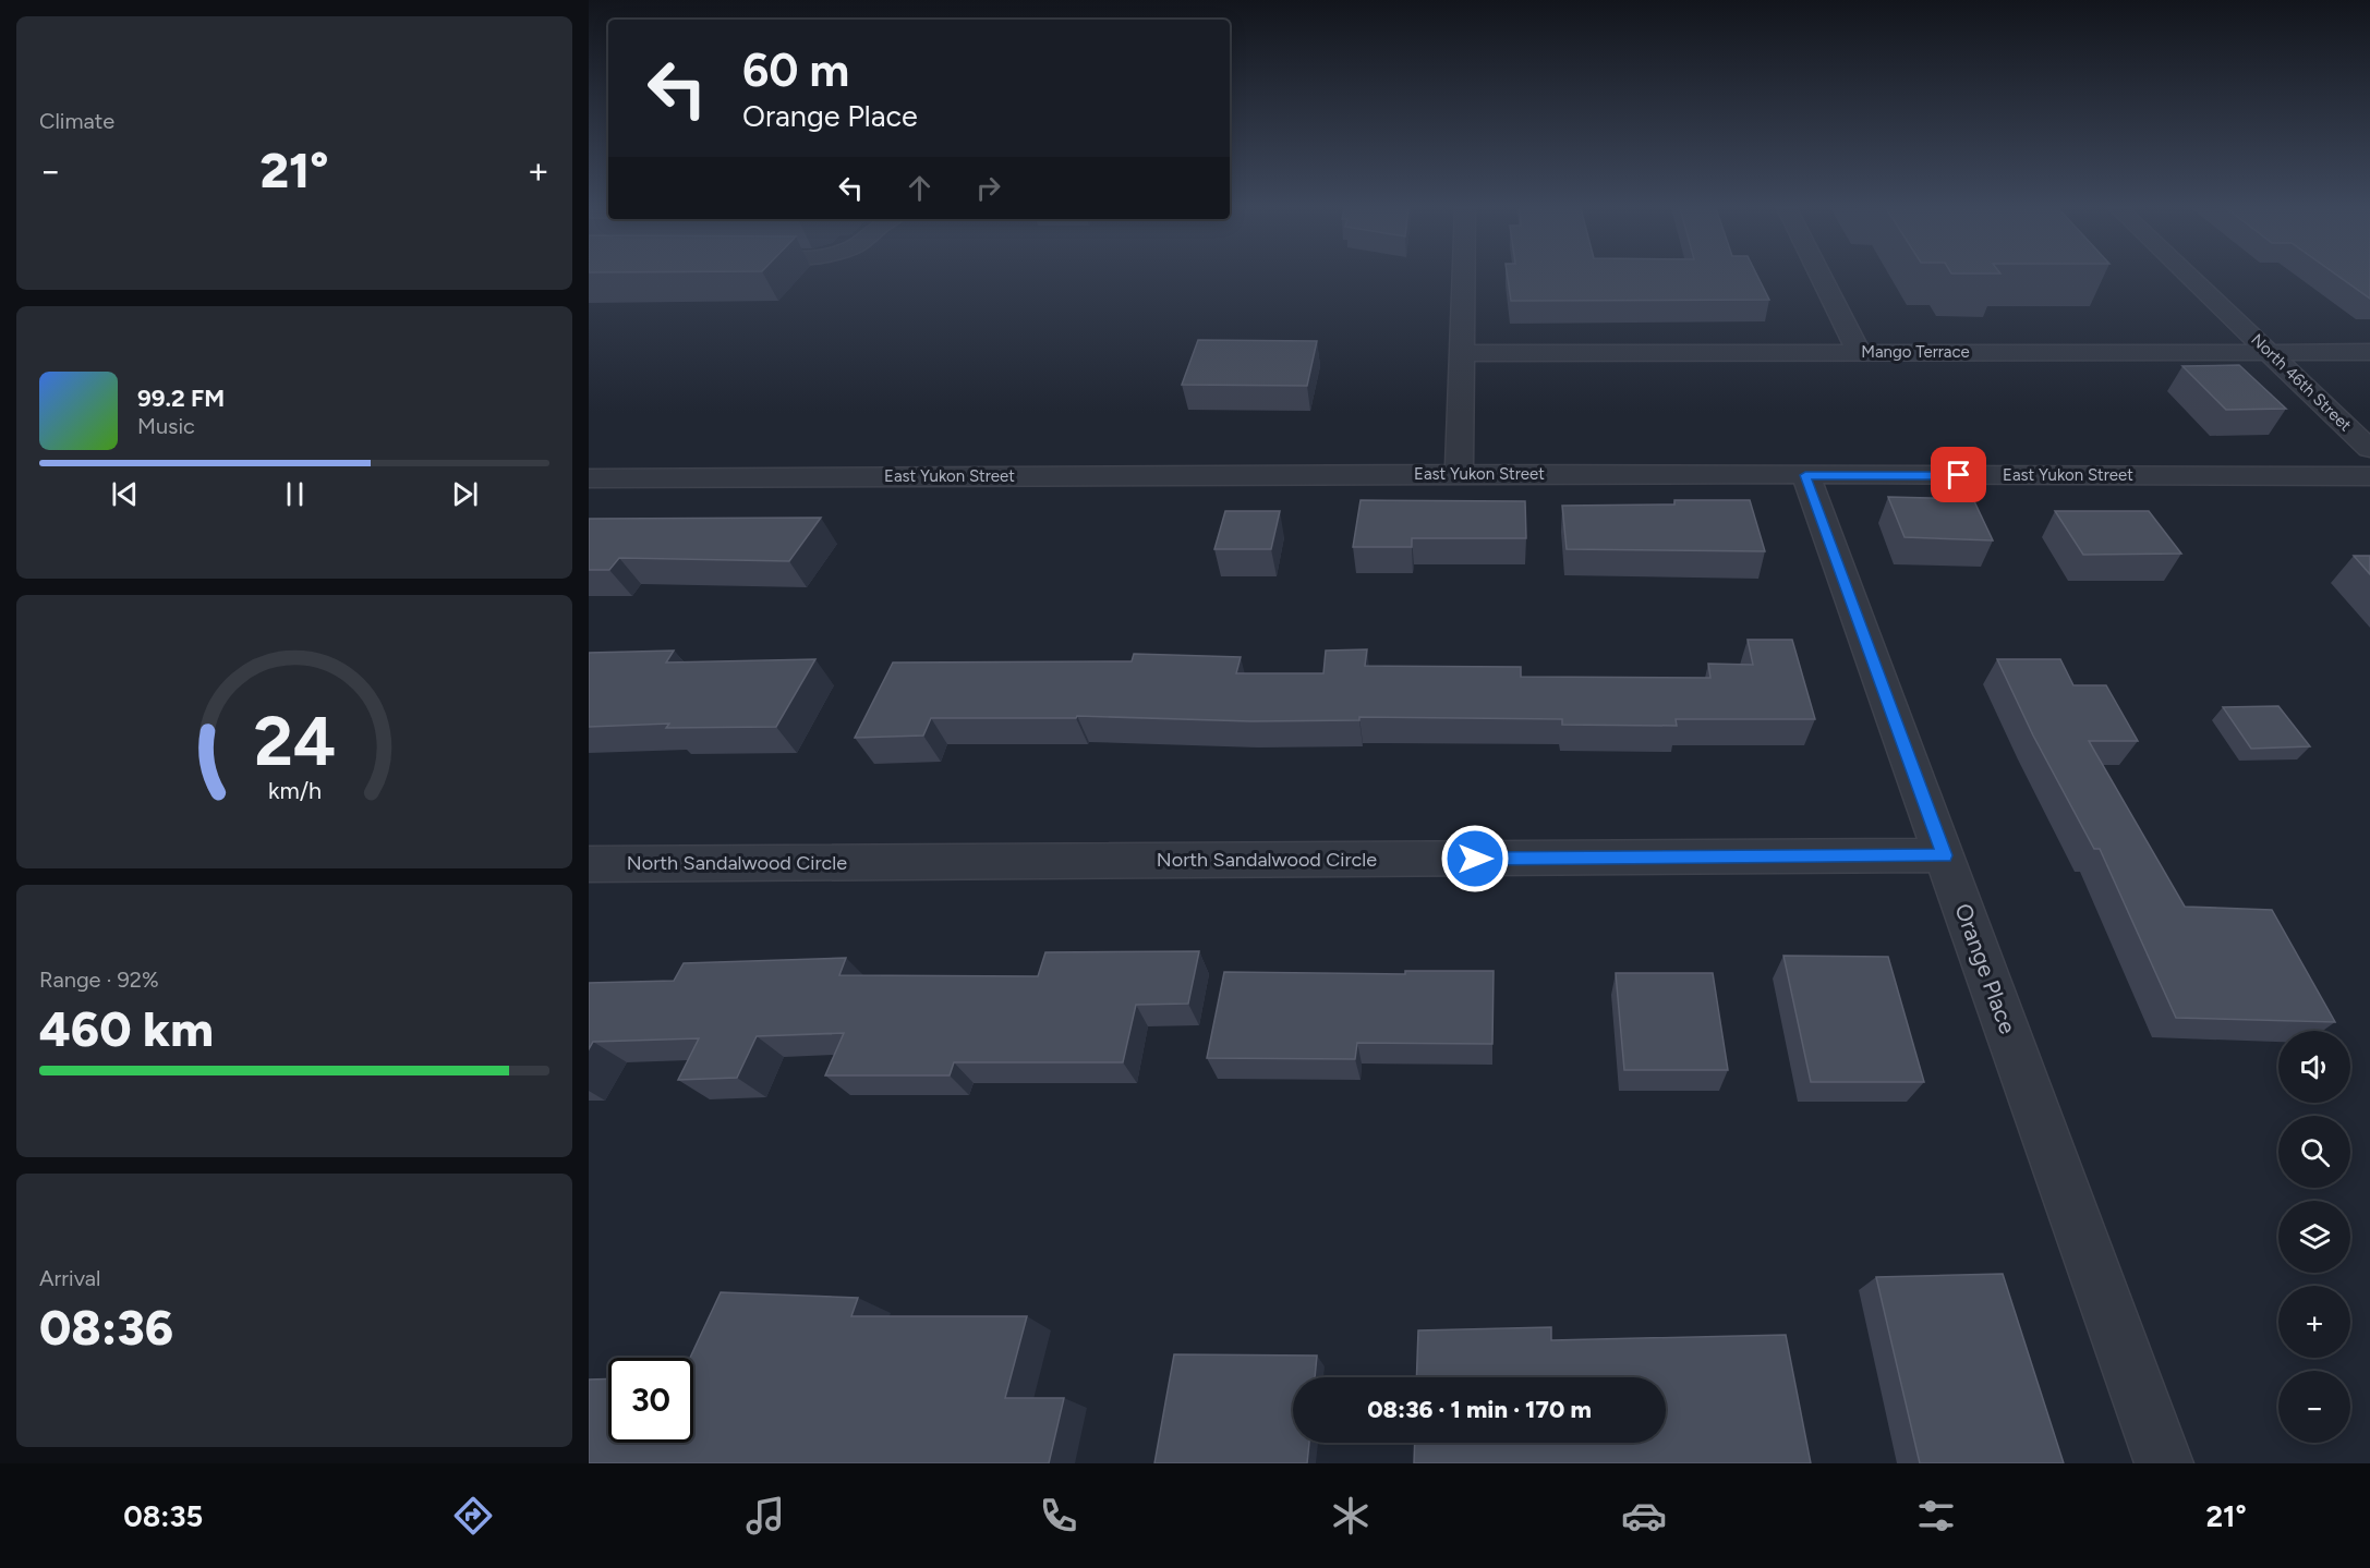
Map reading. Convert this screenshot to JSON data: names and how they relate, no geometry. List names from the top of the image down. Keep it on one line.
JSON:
{"streets":{"street":["Mango Terrace","North 46th Street","East Yukon Street","North Sandalwood Circle","Orange Place"]},"crossings":[["Mango Terrace","North 46th Street"],["East Yukon Street","Orange Place"],["North Sandalwood Circle","Orange Place"]],"page":{"tile":["Climate",["Range · 92%","460 km"],["Arrival","08:36"]],"turn":["60 m","Orange Place"],"heat":["−","21°","+"],"song":["99.2 FM","Music"],"map_buttons":["+","−"],"limit":"30","trip":"08:36 · 1 min · 170 m","tabs":["08:35","21°"],"gauge":["24","km/h"]}}
